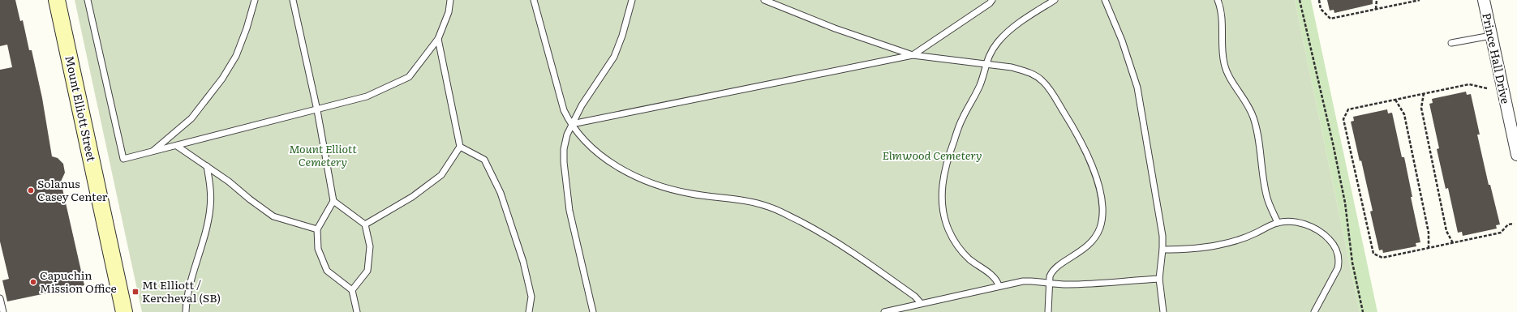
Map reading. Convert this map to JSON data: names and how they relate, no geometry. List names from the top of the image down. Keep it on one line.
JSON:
{"streets":{"main road":["Mount Elliott Street"],"street":["Prince Hall Drive"]},"parks":["Mount Elliott Cemetery","Elmwood Cemetery"],"places":{"other":["Solanus Casey Center","Capuchin Mission Office"],"transit":["Mt Elliott / Kercheval (SB)"]}}
